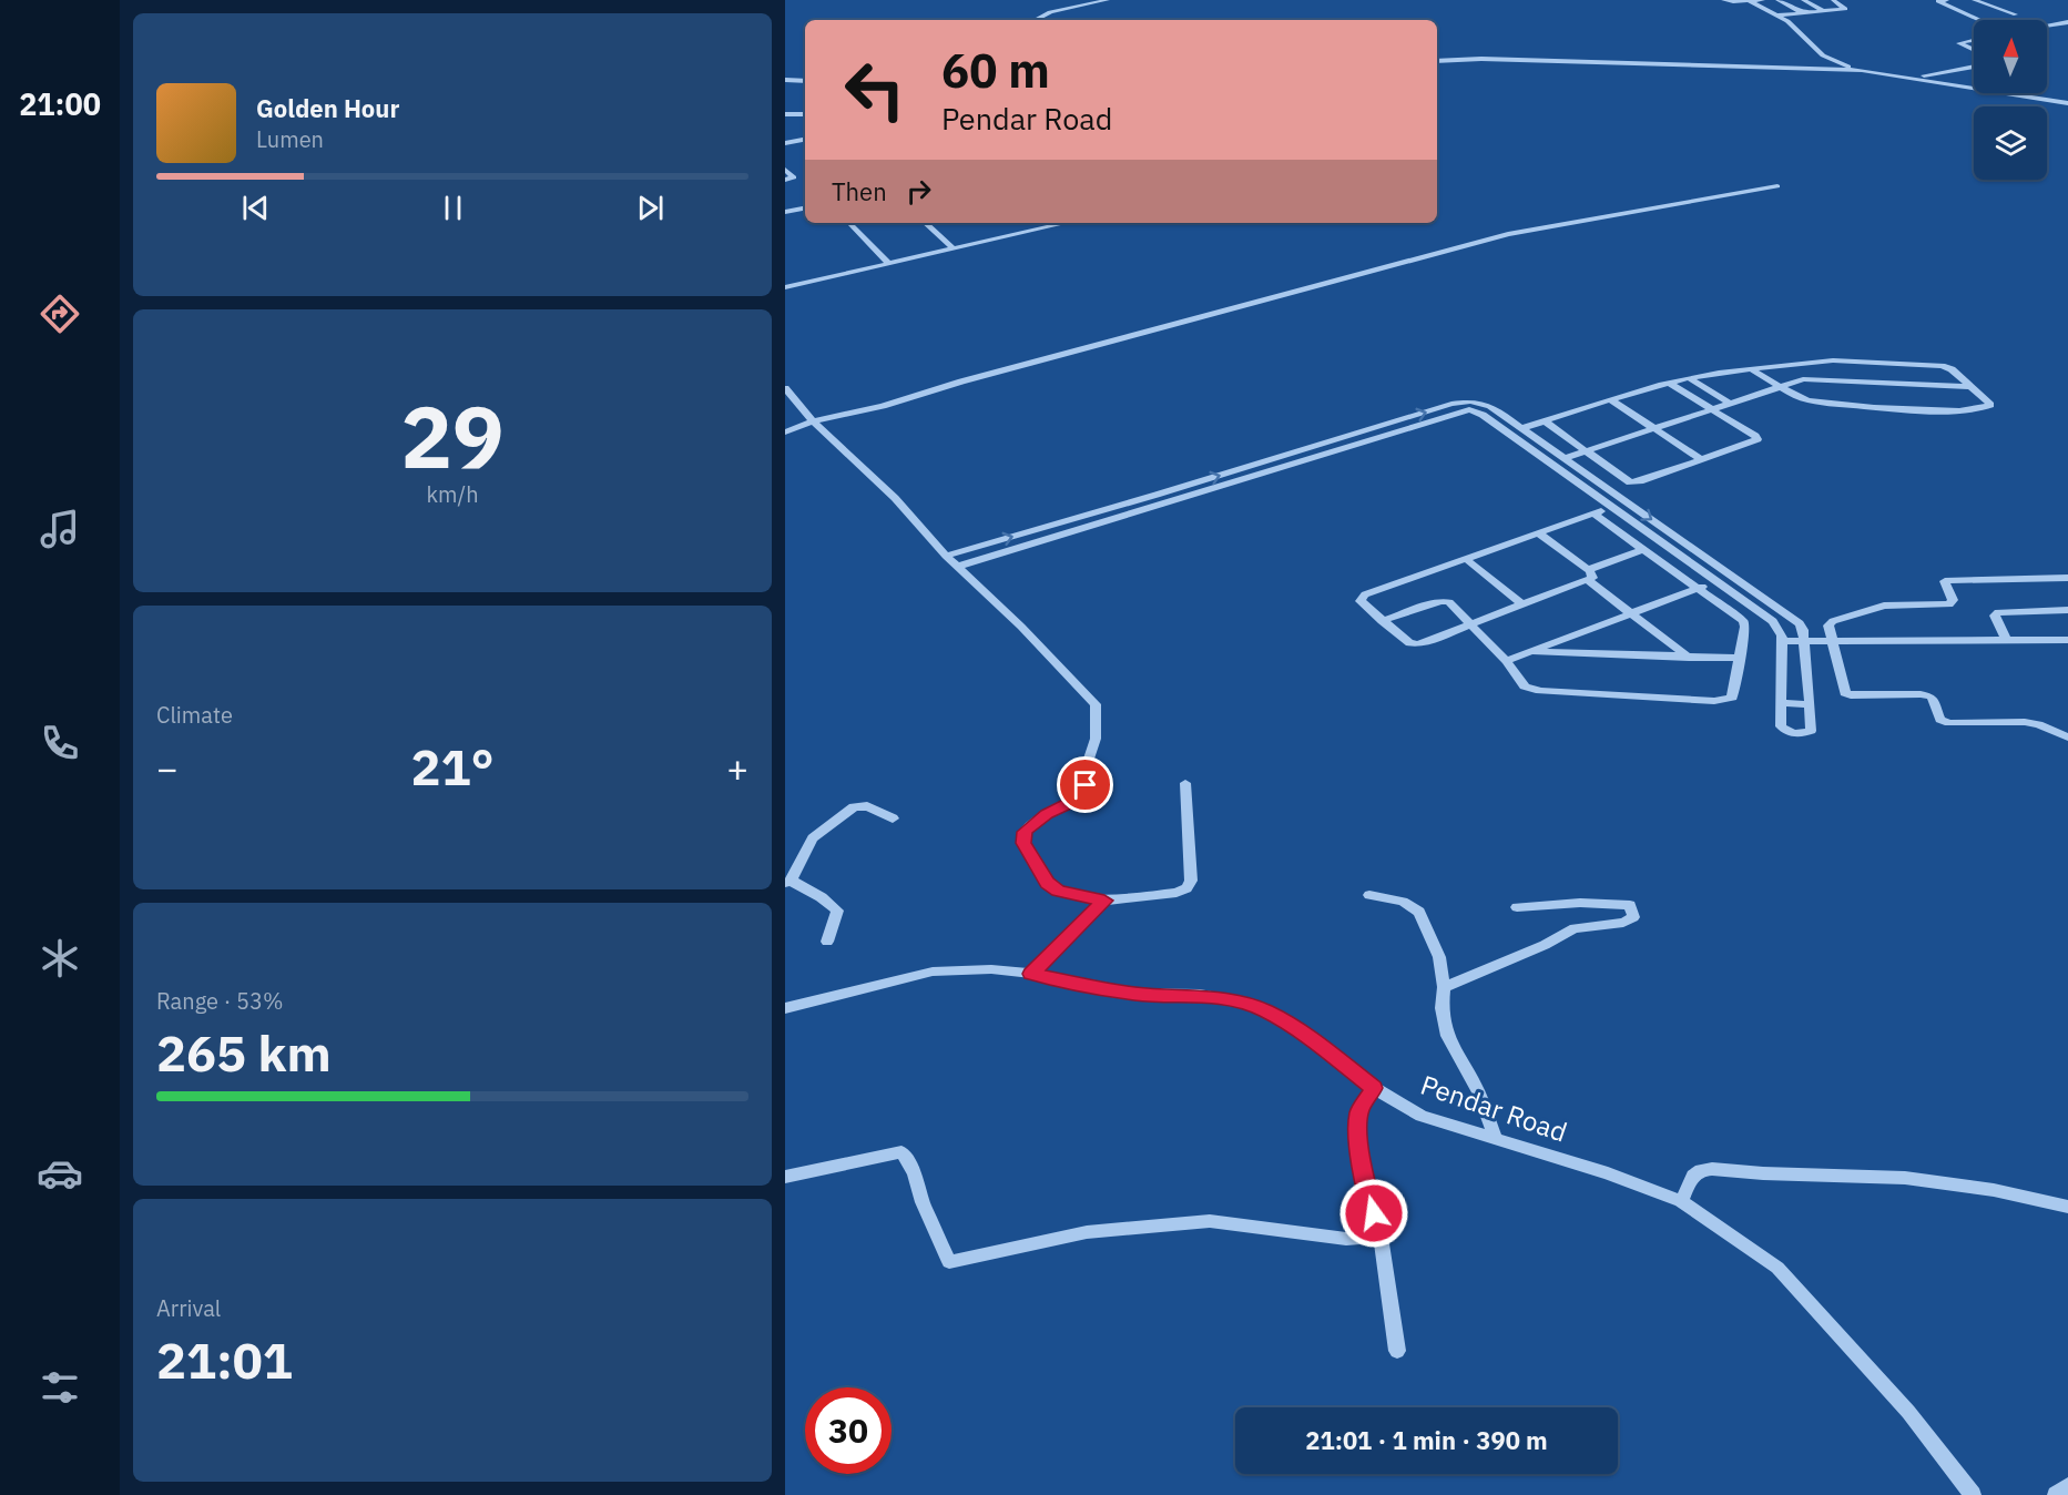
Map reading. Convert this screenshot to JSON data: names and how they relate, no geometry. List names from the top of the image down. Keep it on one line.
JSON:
{"streets":{"street":["Pendar Road"]},"north":"top","page":{"tabs":"21:00","turn":["60 m","Pendar Road"],"song":["Golden Hour","Lumen"],"then":"Then","tile":[["29","km/h"],"Climate",["Range · 53%","265 km"],["Arrival","21:01"]],"heat":["−","21°","+"],"limit":"30","trip":"21:01 · 1 min · 390 m"}}
